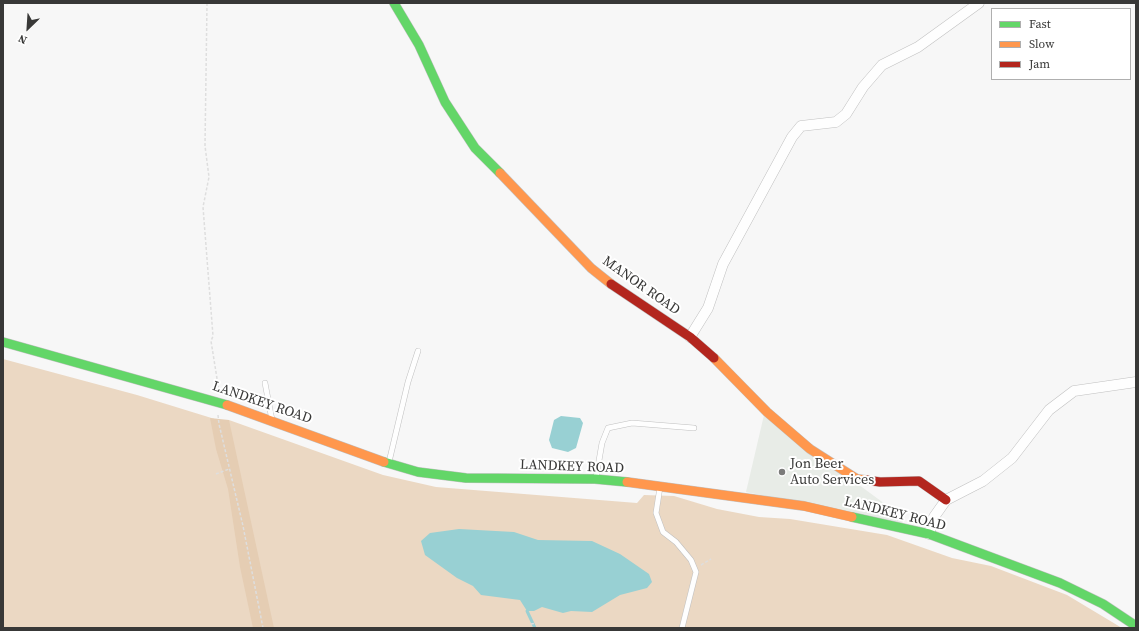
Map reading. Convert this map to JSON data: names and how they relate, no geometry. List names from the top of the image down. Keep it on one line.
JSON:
{"streets":{"street":["MANOR ROAD","LANDKEY ROAD"]},"places":["Jon Beer Auto Services"],"legend":["Fast","Slow","Jam"],"north":"bottom left"}
